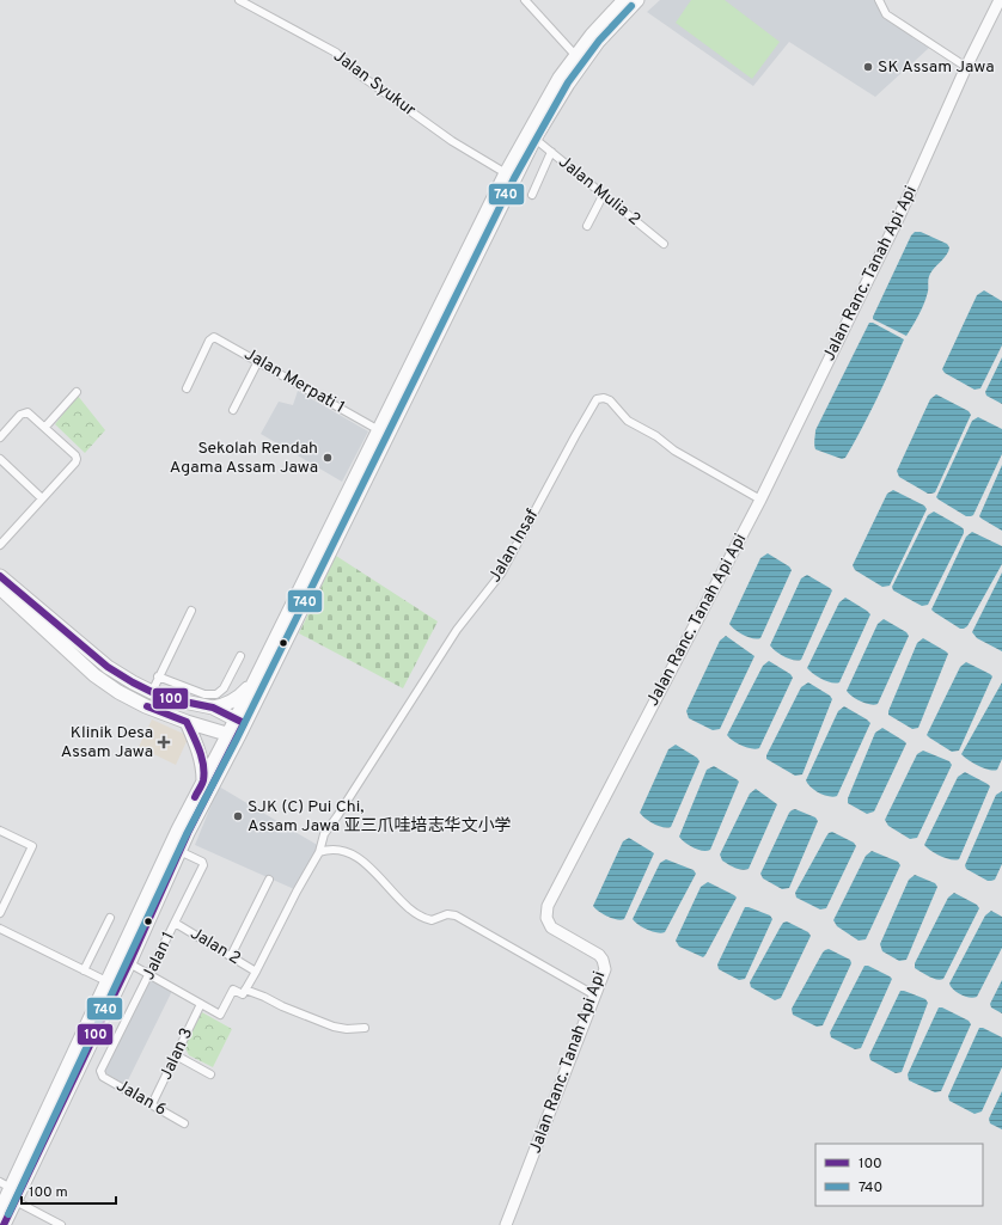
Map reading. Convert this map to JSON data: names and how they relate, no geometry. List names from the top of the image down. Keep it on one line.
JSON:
{"streets":{"street":["Jalan Syukur","Jalan Mulia 2","Jalan Ranc. Tanah Api Api","Jalan Merpati 1","Jalan Insaf","Jalan 2","Jalan 1","Jalan 3","Jalan 6"]},"crossings":[["Jalan Ranc. Tanah Api Api","Jalan Insaf"],["Jalan 2","Jalan 1"],["Jalan 1","Jalan 6"],["Jalan 3","Jalan 6"]],"places":{"other":["SK Assam Jawa","Sekolah Rendah Agama Assam Jawa","SJK (C) Pui Chi, Assam Jawa 亚三爪哇培志华文小学"],"health":["Klinik Desa Assam Jawa"]},"lines":["transit line 740","transit line 100"],"legend":["100","740"],"scale_bar":"100 m"}
